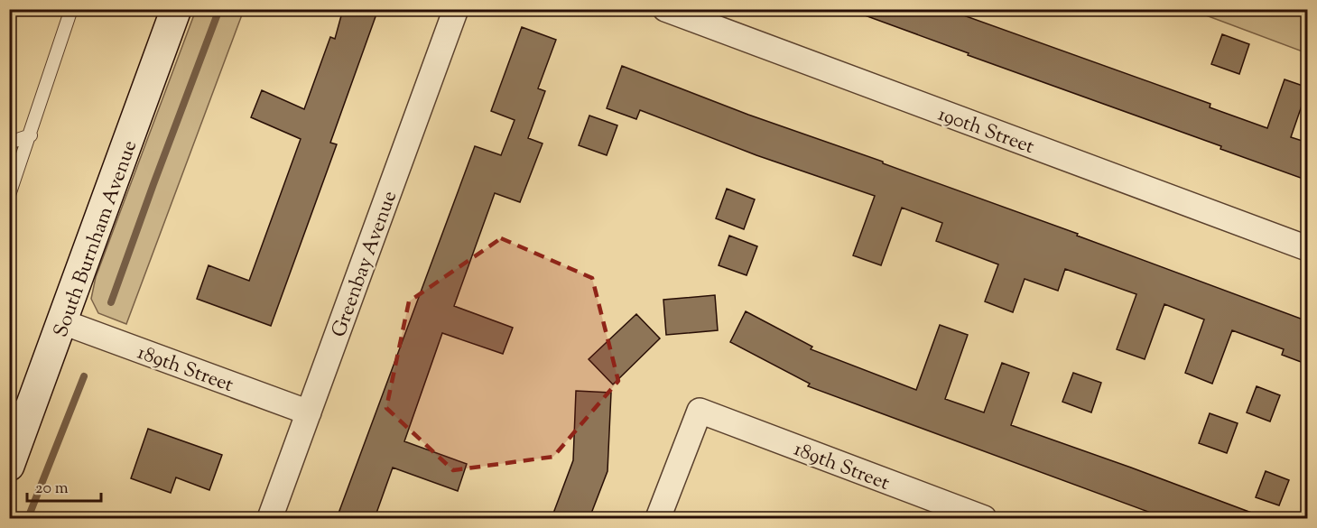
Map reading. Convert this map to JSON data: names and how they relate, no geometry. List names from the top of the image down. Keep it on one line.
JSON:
{"streets":{"main road":["South Burnham Avenue"],"street":["190th Street","Greenbay Avenue","189th Street"]},"crossings":[["South Burnham Avenue","189th Street"],["Greenbay Avenue","189th Street"]],"scale_bar":"20 m"}
